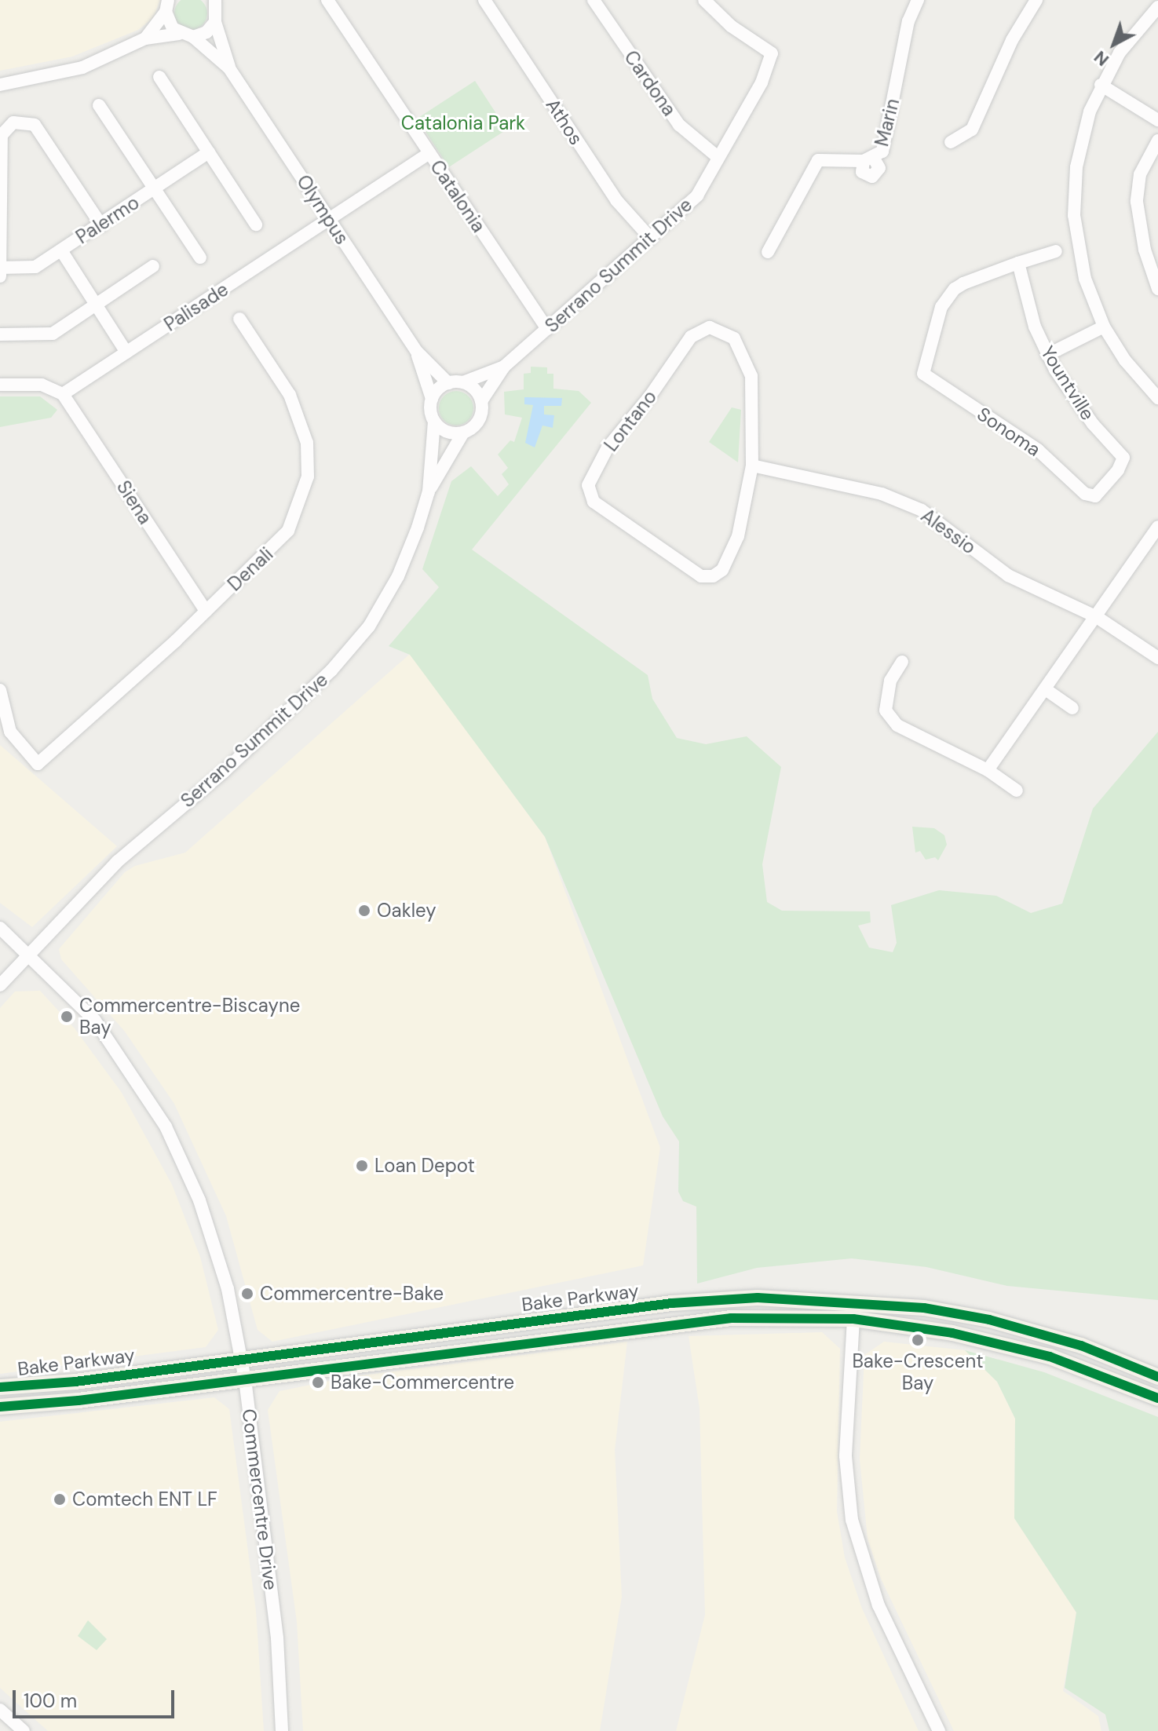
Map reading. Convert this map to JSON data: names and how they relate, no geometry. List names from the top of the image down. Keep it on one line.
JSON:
{"streets":{"main road":["Bake Parkway"],"street":["Cardona","Athos","Marin","Catalonia","Olympus","Palermo","Serrano Summit Drive","Palisade","Yountville","Lontano","Sonoma","Siena","Alessio","Denali","Commercentre Drive"]},"crossings":[["Cardona","Serrano Summit Drive"],["Athos","Serrano Summit Drive"],["Catalonia","Serrano Summit Drive"],["Catalonia","Palisade"],["Olympus","Serrano Summit Drive"],["Olympus","Palisade"],["Serrano Summit Drive","Commercentre Drive"],["Palisade","Siena"],["Yountville","Sonoma"],["Lontano","Alessio"],["Siena","Denali"],["Bake Parkway","Commercentre Drive"]],"parks":["Catalonia Park"],"places":["Oakley","Commercentre-Biscayne Bay","Loan Depot","Commercentre-Bake","Bake-Crescent Bay","Bake-Commercentre","Comtech ENT LF"],"scale_bar":"100 m","north":"bottom left"}
